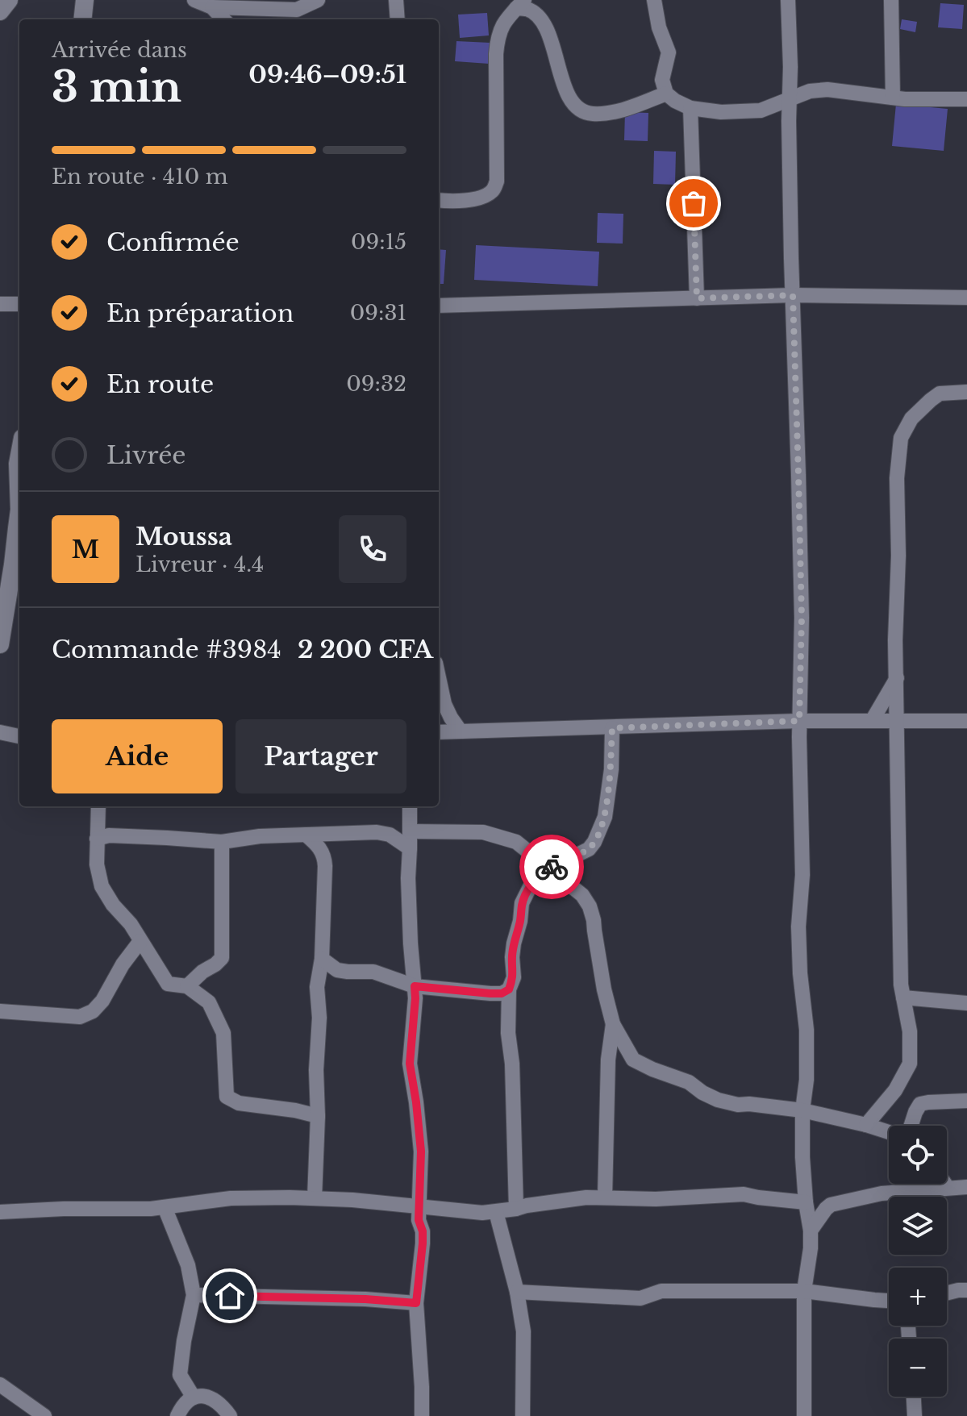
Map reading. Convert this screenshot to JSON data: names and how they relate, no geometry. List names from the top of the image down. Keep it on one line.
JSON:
{"page":{"heading":["3 min","Arrivée dans","09:46–09:51"],"panel":["Moussa","Livreur · 4.4","Commande #3984","2 200 CFA"],"bar":"En route · 410 m","list":[["Confirmée","09:15"],["En préparation","09:31"],["En route","09:32"],"Livrée"],"round":"M","buttons":["Aide","Partager"],"map_buttons":["+","−"]}}
